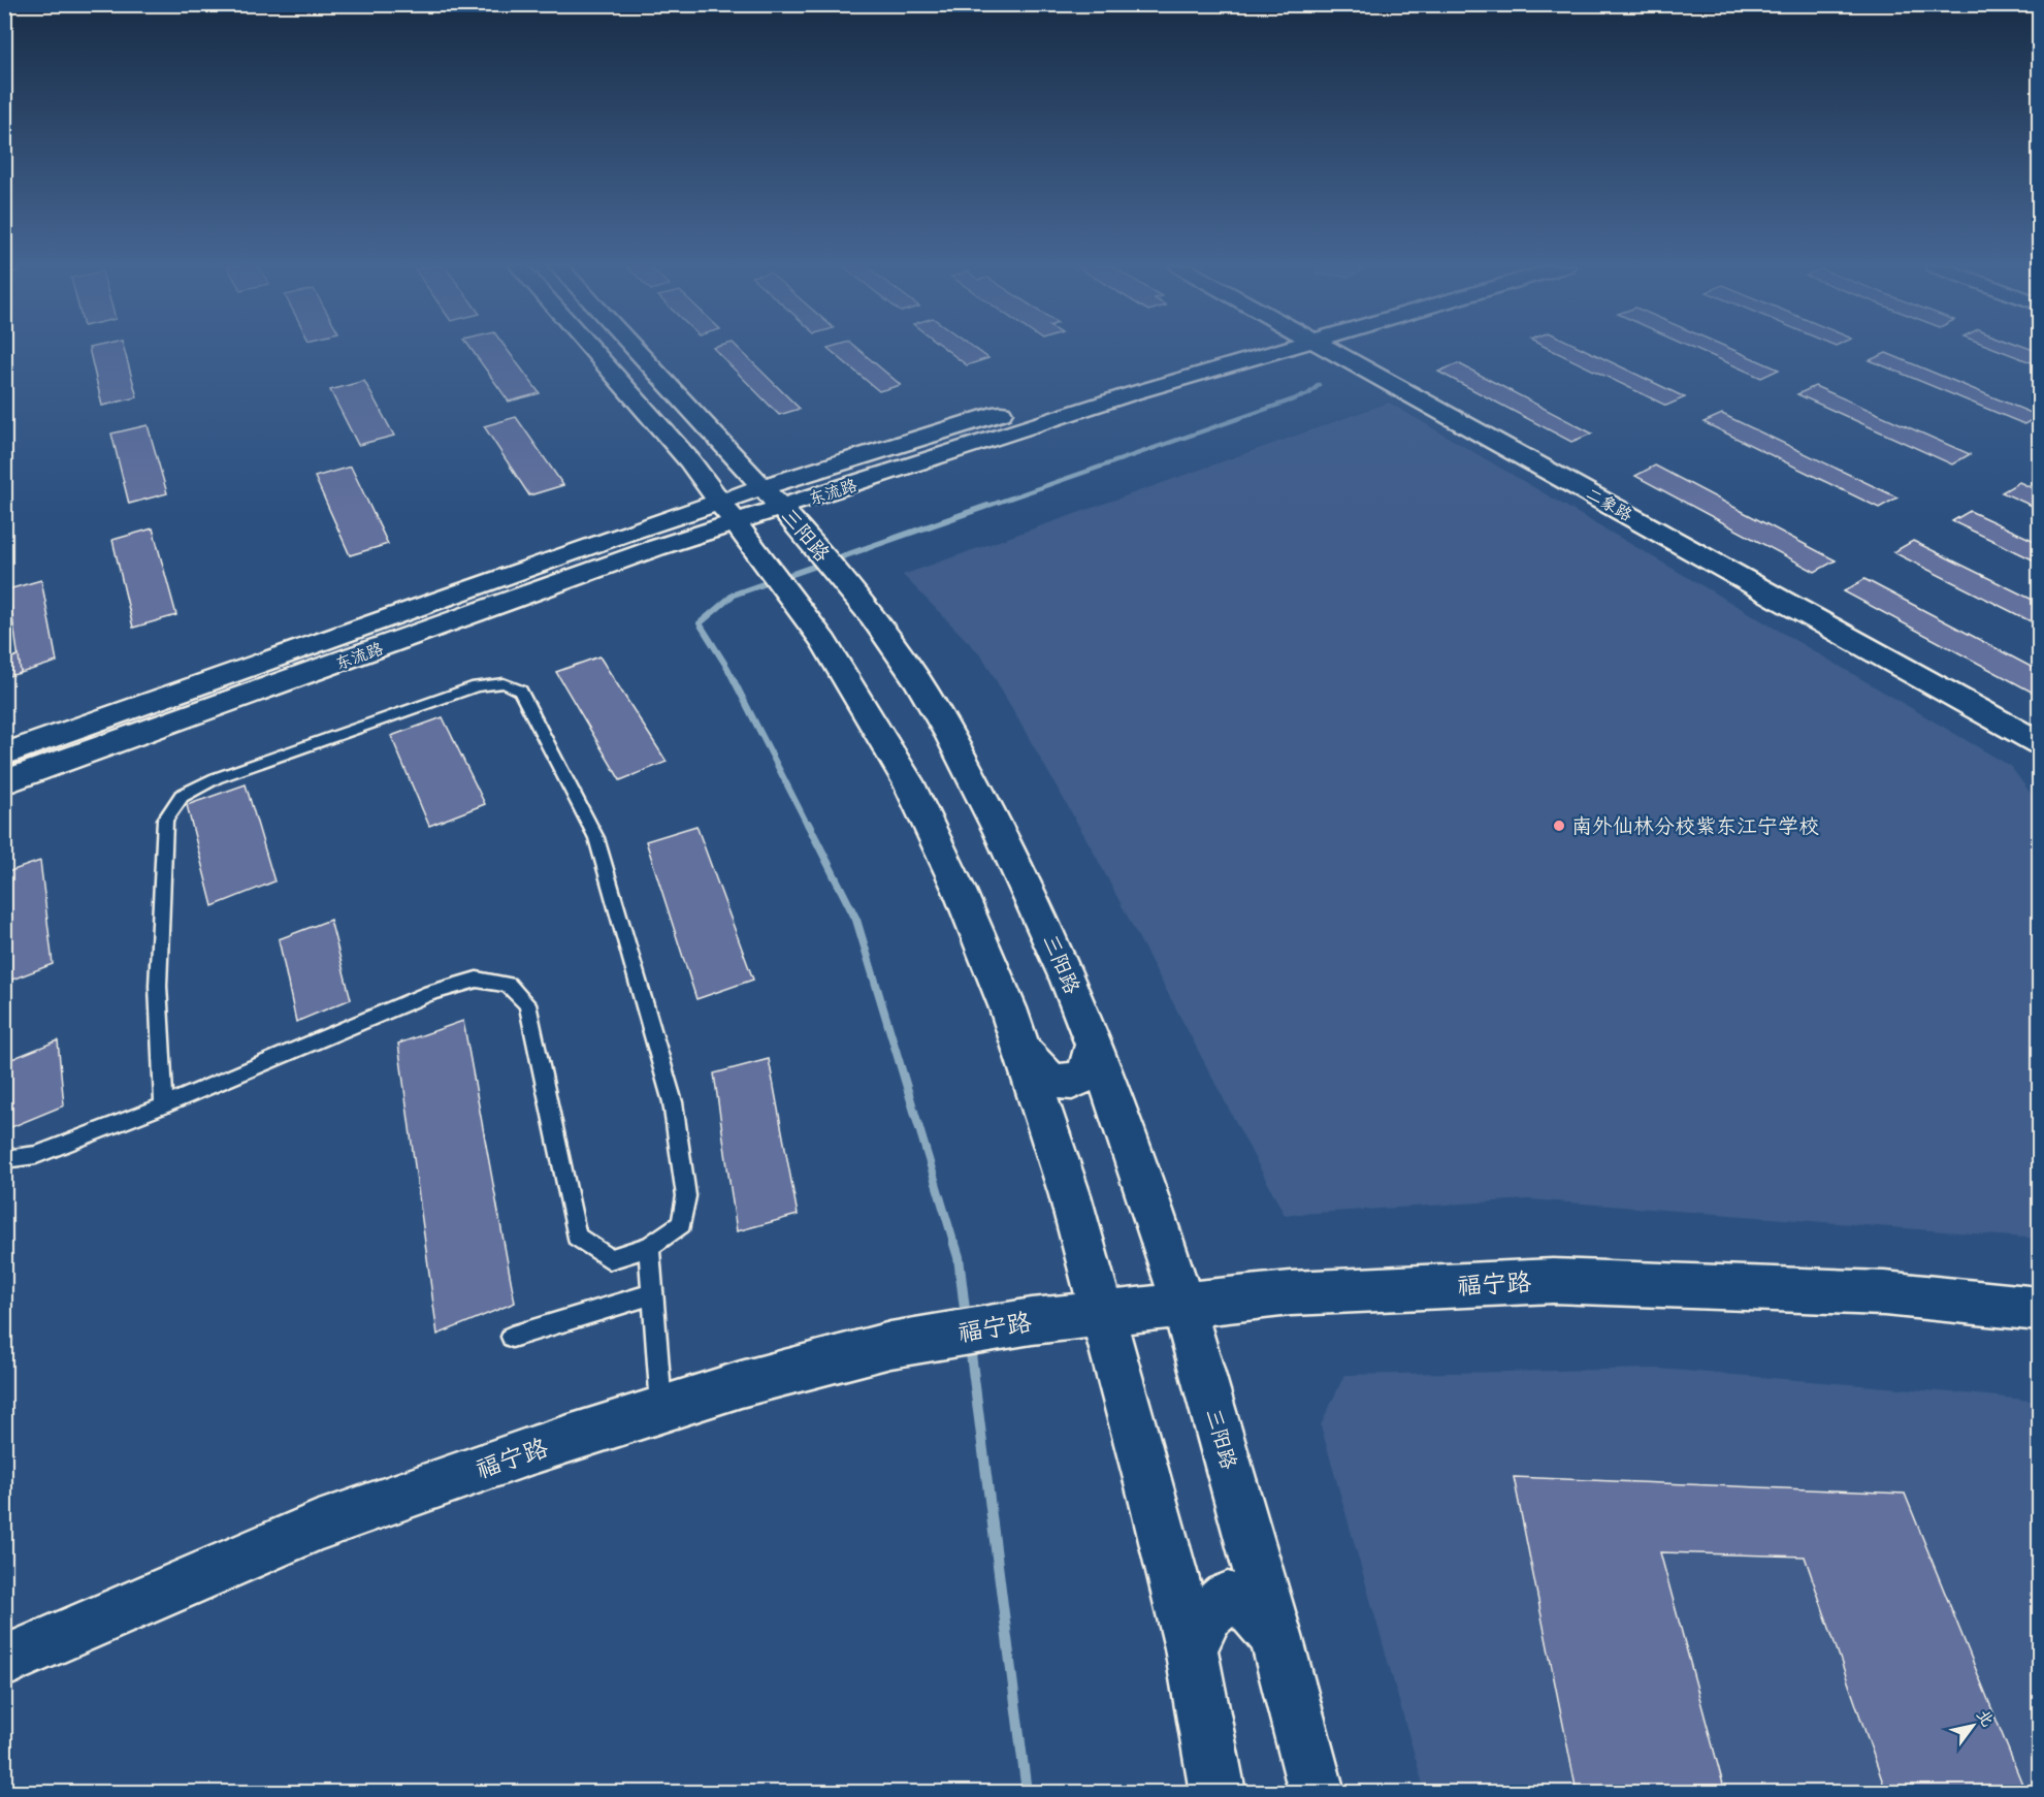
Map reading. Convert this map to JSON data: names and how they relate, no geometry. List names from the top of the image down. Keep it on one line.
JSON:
{"streets":{"main road":["东流路","二象路","三阳路","福宁路"]},"crossings":[["东流路","三阳路"],["三阳路","福宁路"]],"places":["南外仙林分校紫东江宁学校"],"north":"top right"}
